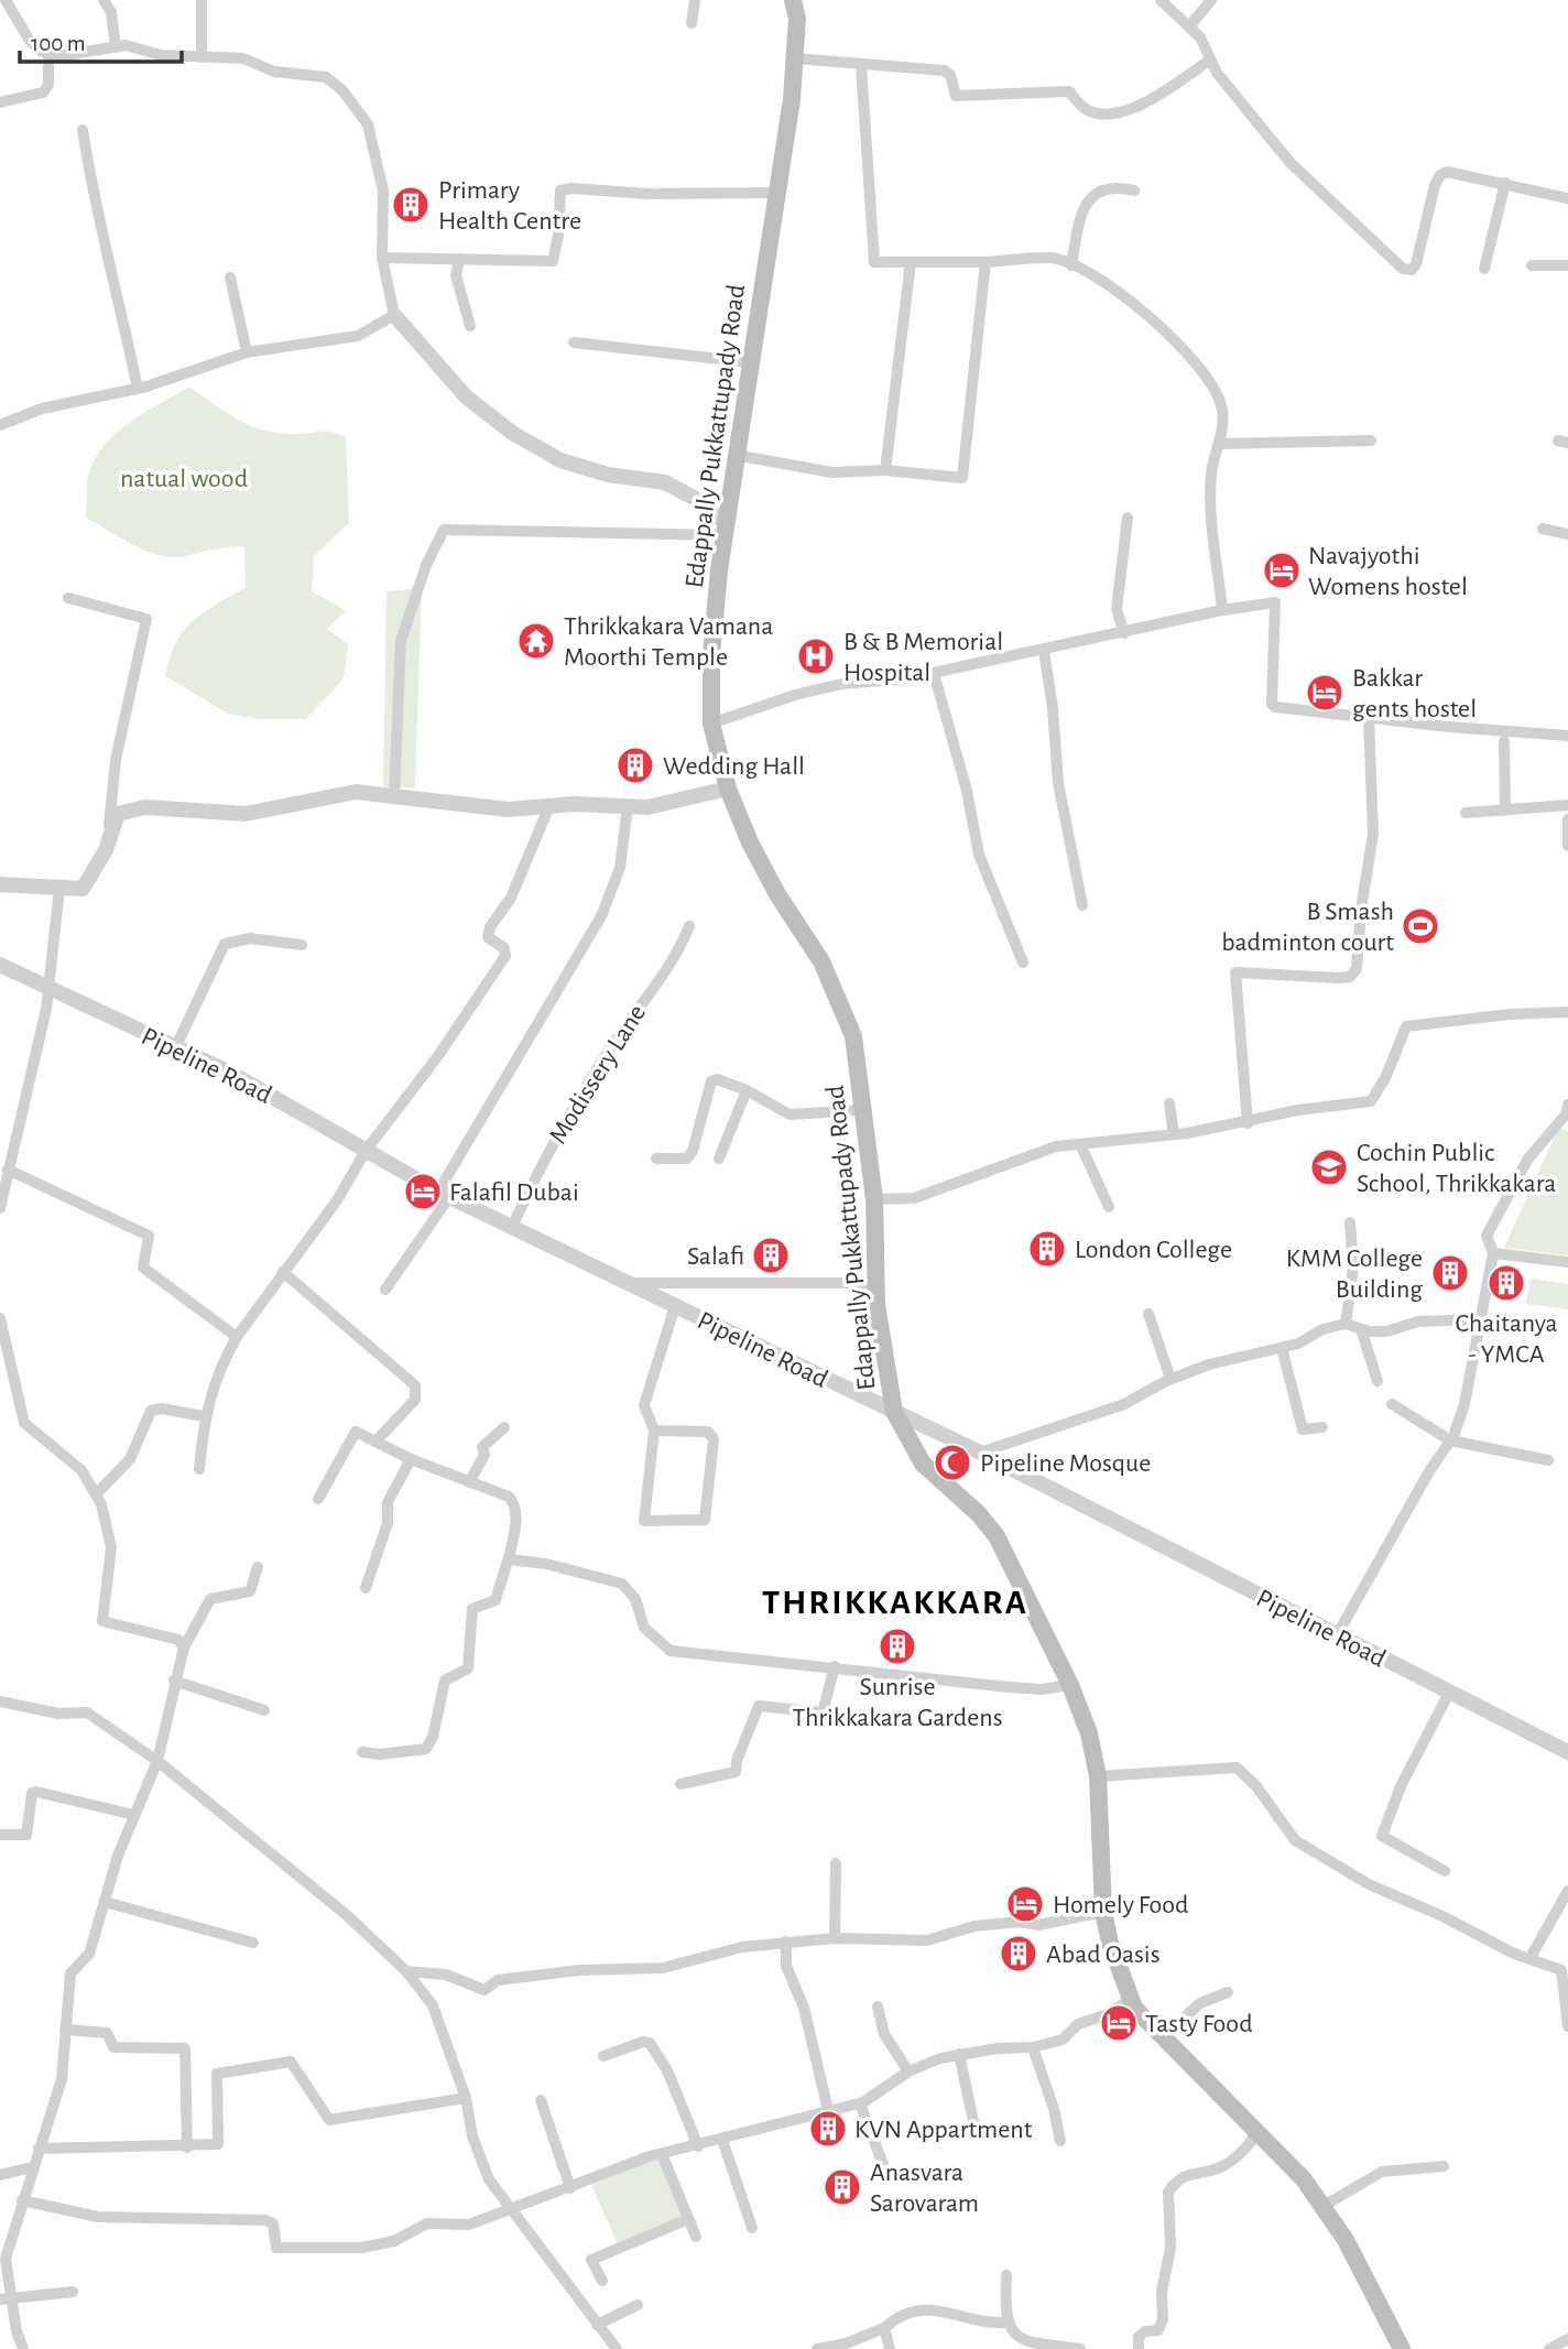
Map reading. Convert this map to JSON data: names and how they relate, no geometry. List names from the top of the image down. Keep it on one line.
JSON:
{"streets":{"main road":["Edappally Pukkattupady Road"],"street":["Pipeline Road","Modissery Lane"]},"crossings":[["Edappally Pukkattupady Road","Pipeline Road"],["Pipeline Road","Modissery Lane"]],"districts":["THRIKKAKKARA"],"parks":["natual wood"],"places":{"building":["Primary Health Centre","Wedding Hall","London College","Salafi","KMM College Building","Chaitanya - YMCA","Sunrise Thrikkakara Gardens","Abad Oasis","KVN Appartment","Anasvara Sarovaram"],"hotel":["Navajyothi Womens hostel","Bakkar gents hostel","Falafil Dubai","Homely Food","Tasty Food"],"temple":["Thrikkakara Vamana Moorthi Temple"],"hospital":["B & B Memorial Hospital"],"sports":["B Smash badminton court"],"school or university":["Cochin Public School, Thrikkakara"],"mosque":["Pipeline Mosque"]},"scale_bar":"100 m"}
